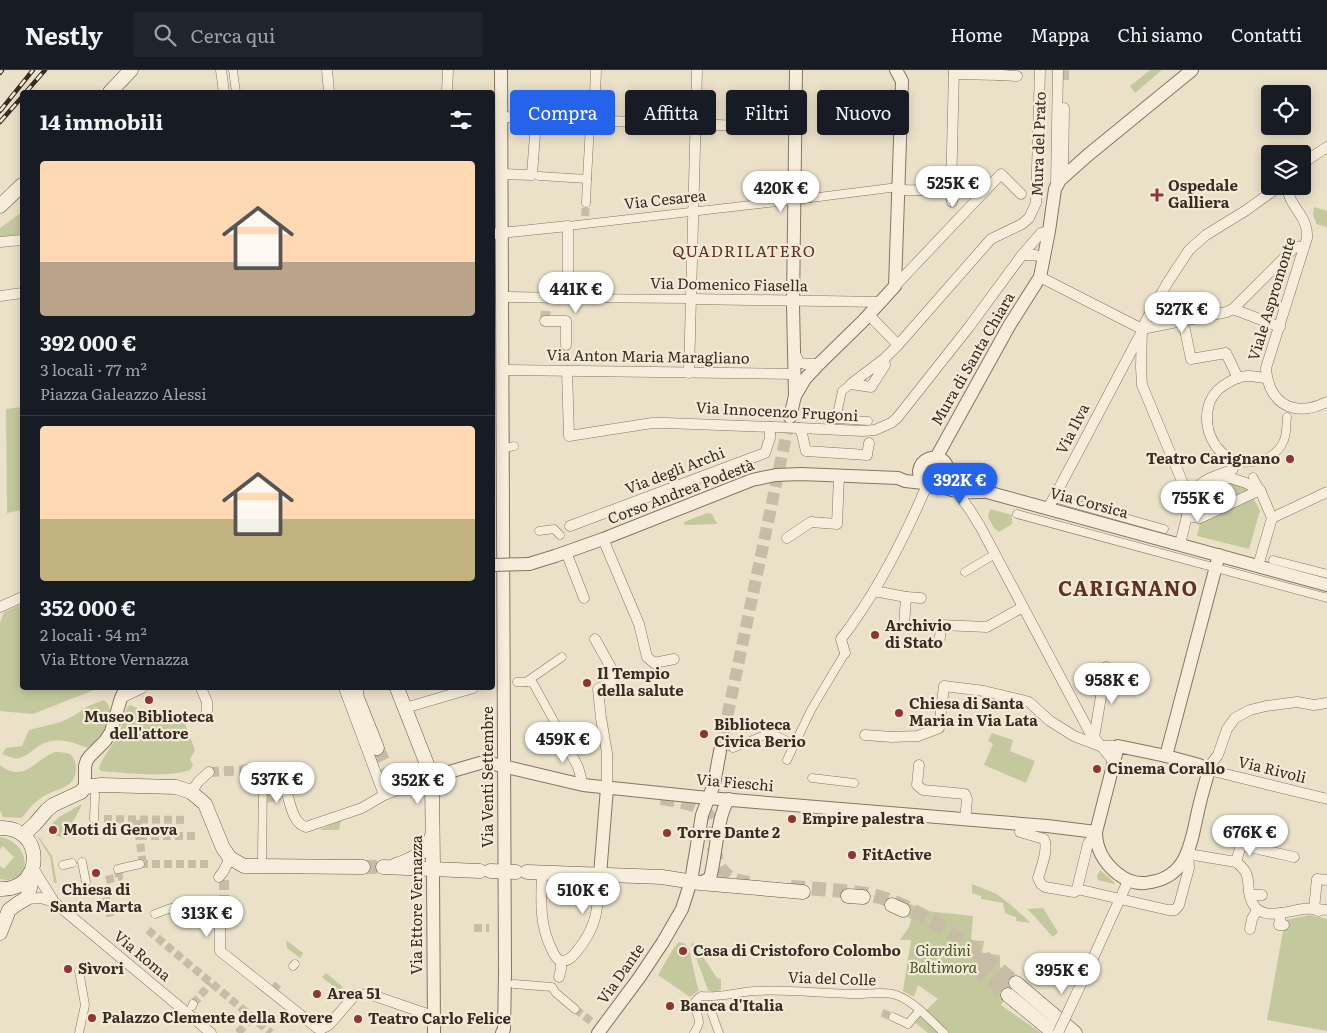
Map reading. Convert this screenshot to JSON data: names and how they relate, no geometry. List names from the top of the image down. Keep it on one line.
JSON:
{"streets":{"main road":["Via Ettore Vernazza"],"street":["Mura del Prato","Via Cesarea","Via Domenico Fiasella","Viale Aspromonte","Via Anton Maria Maragliano","Mura di Santa Chiara","Via Innocenzo Frugoni","Via Ilva","Via degli Archi","Corso Andrea Podestà","Via Corsica","Via Rivoli","Via Venti Settembre","Via Fieschi","Via Roma","Via Dante","Via del Colle"]},"crossings":[["Mura del Prato","Mura di Santa Chiara"],["Mura del Prato","Via Innocenzo Frugoni"],["Via Cesarea","Via Venti Settembre"],["Via Domenico Fiasella","Via Venti Settembre"],["Via Anton Maria Maragliano","Via Innocenzo Frugoni"],["Via Anton Maria Maragliano","Via Venti Settembre"],["Mura di Santa Chiara","Corso Andrea Podestà"],["Via Innocenzo Frugoni","Via degli Archi"],["Via Ilva","Via Corsica"],["Corso Andrea Podestà","Via Corsica"],["Via Rivoli","Via Fieschi"],["Via Venti Settembre","Via Fieschi"],["Via Fieschi","Via Ettore Vernazza"]],"districts":["QUADRILATERO","CARIGNANO"],"parks":["Giardini Baltimora"],"places":{"health":["Ospedale Galliera"],"other":["Teatro Carignano","Archivio di Stato","Il Tempio della salute","Museo Biblioteca dell'attore","Chiesa di Santa Maria in Via Lata","Biblioteca Civica Berio","Cinema Corallo","Empire palestra","Moti di Genova","Torre Dante 2","FitActive","Chiesa di Santa Marta","Casa di Cristoforo Colombo","Sìvori","Area 51","Banca d'Italia","Palazzo Clemente della Rovere","Teatro Carlo Felice"]},"page":{"header":"Nestly","search":"Cerca qui","nav":["Home","Mappa","Chi siamo","Contatti"],"chip":["Compra","Affitta","Filtri","Nuovo"],"heading":"14 immobili","list":[{"name":"392 000 €","note":"3 locali · 77 m² · Piazza Galeazzo Alessi"},{"name":"352 000 €","note":"2 locali · 54 m² · Via Ettore Vernazza"}],"price":["525K €","420K €","441K €","527K €","392K €","755K €","958K €","459K €","537K €","352K €","676K €","510K €","313K €","395K €"]}}
